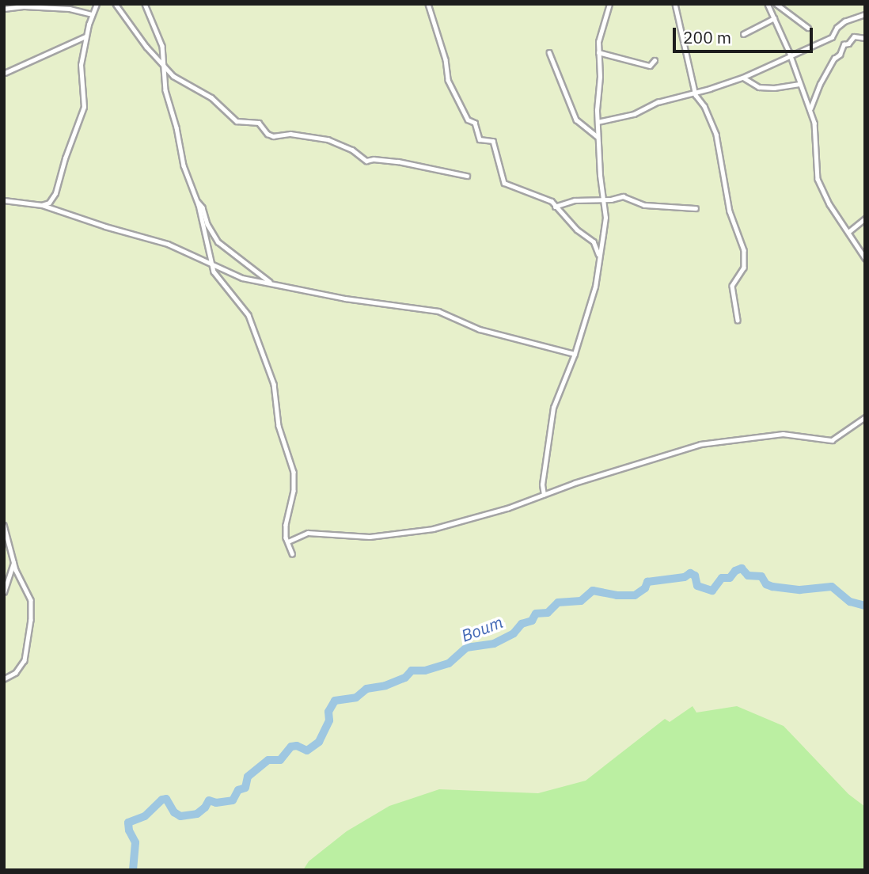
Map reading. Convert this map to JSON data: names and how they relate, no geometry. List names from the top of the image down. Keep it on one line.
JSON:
{"water":["Boum"],"scale_bar":"200 m"}
